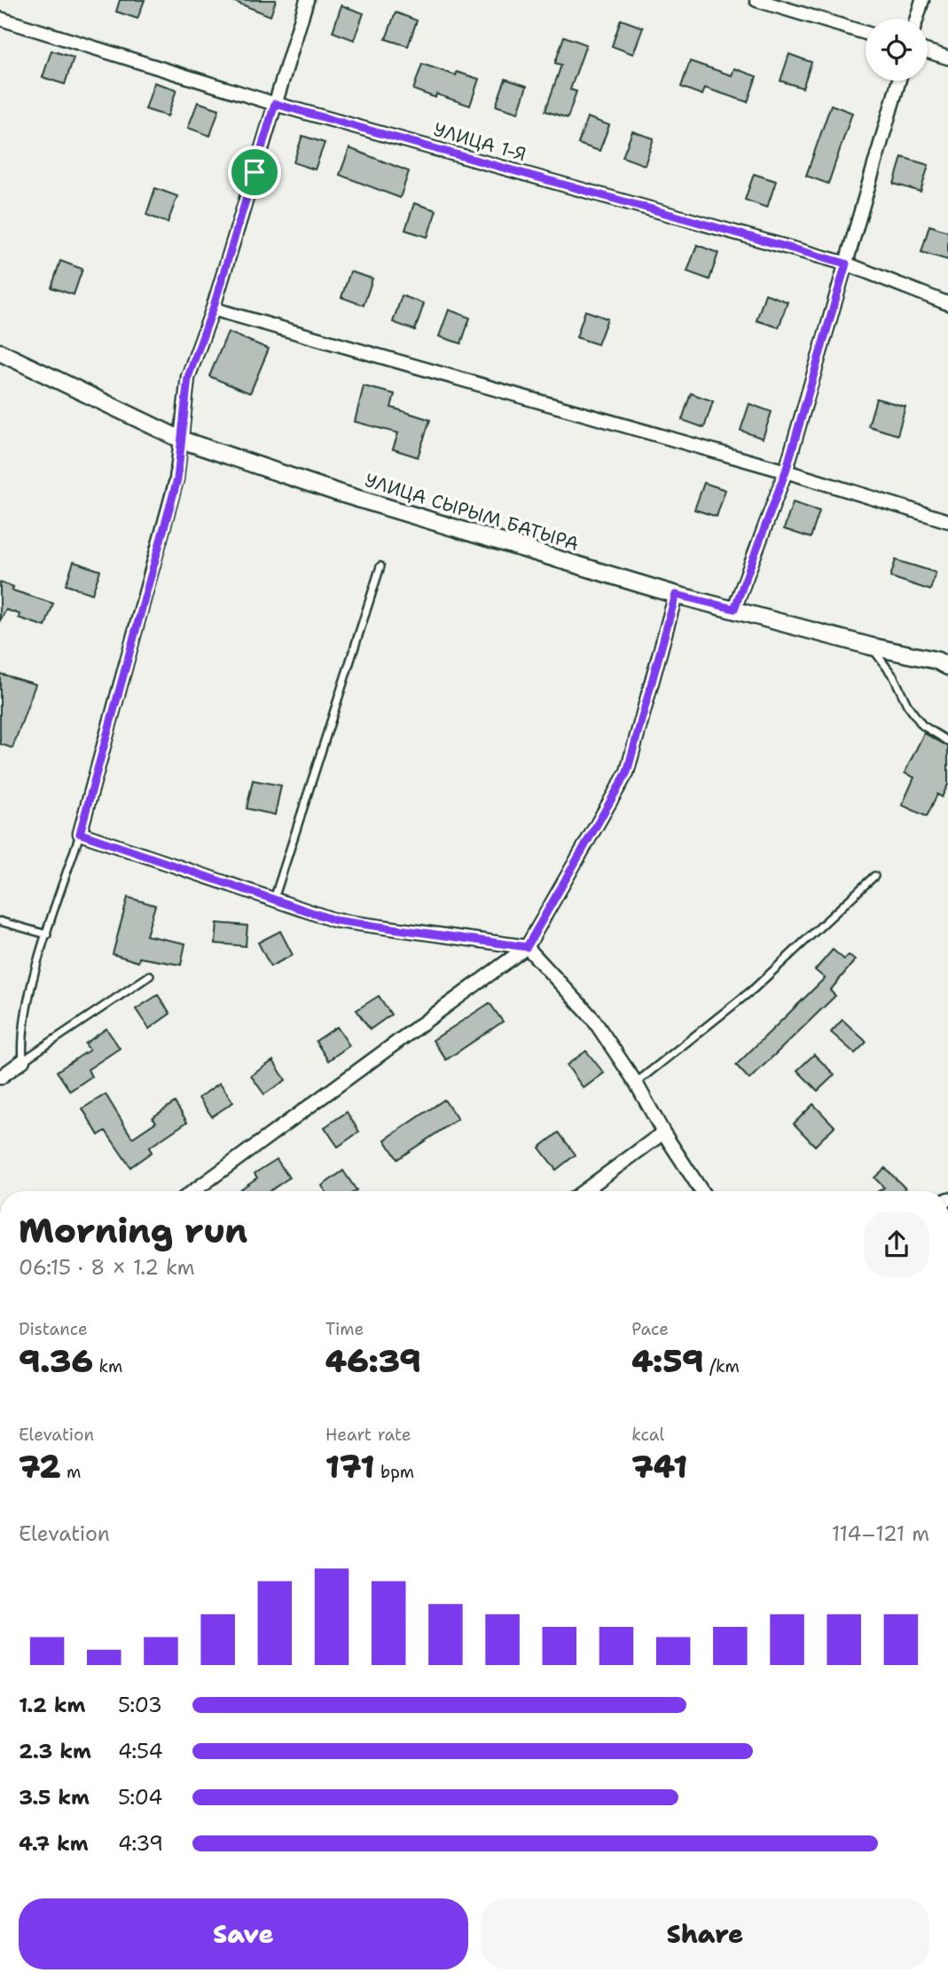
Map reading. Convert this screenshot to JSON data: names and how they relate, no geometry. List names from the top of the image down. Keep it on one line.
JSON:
{"streets":{"street":["УЛИЦА 1-Я","УЛИЦА СЫРЫМ БАТЫРА"]},"page":{"heading":["Morning run","06:15 · 8 × 1.2 km"],"stats":[["Distance","9.36 km"],["Time","46:39"],["Pace","4:59 /km"],["Elevation","72 m"],["Heart rate","171 bpm"],["kcal","741"]],"chart":["Elevation","114–121 m"],"list":[{"name":"1.2 km","note":"5:03"},{"name":"2.3 km","note":"4:54"},{"name":"3.5 km","note":"5:04"},{"name":"4.7 km","note":"4:39"}],"buttons":["Save","Share"]}}
